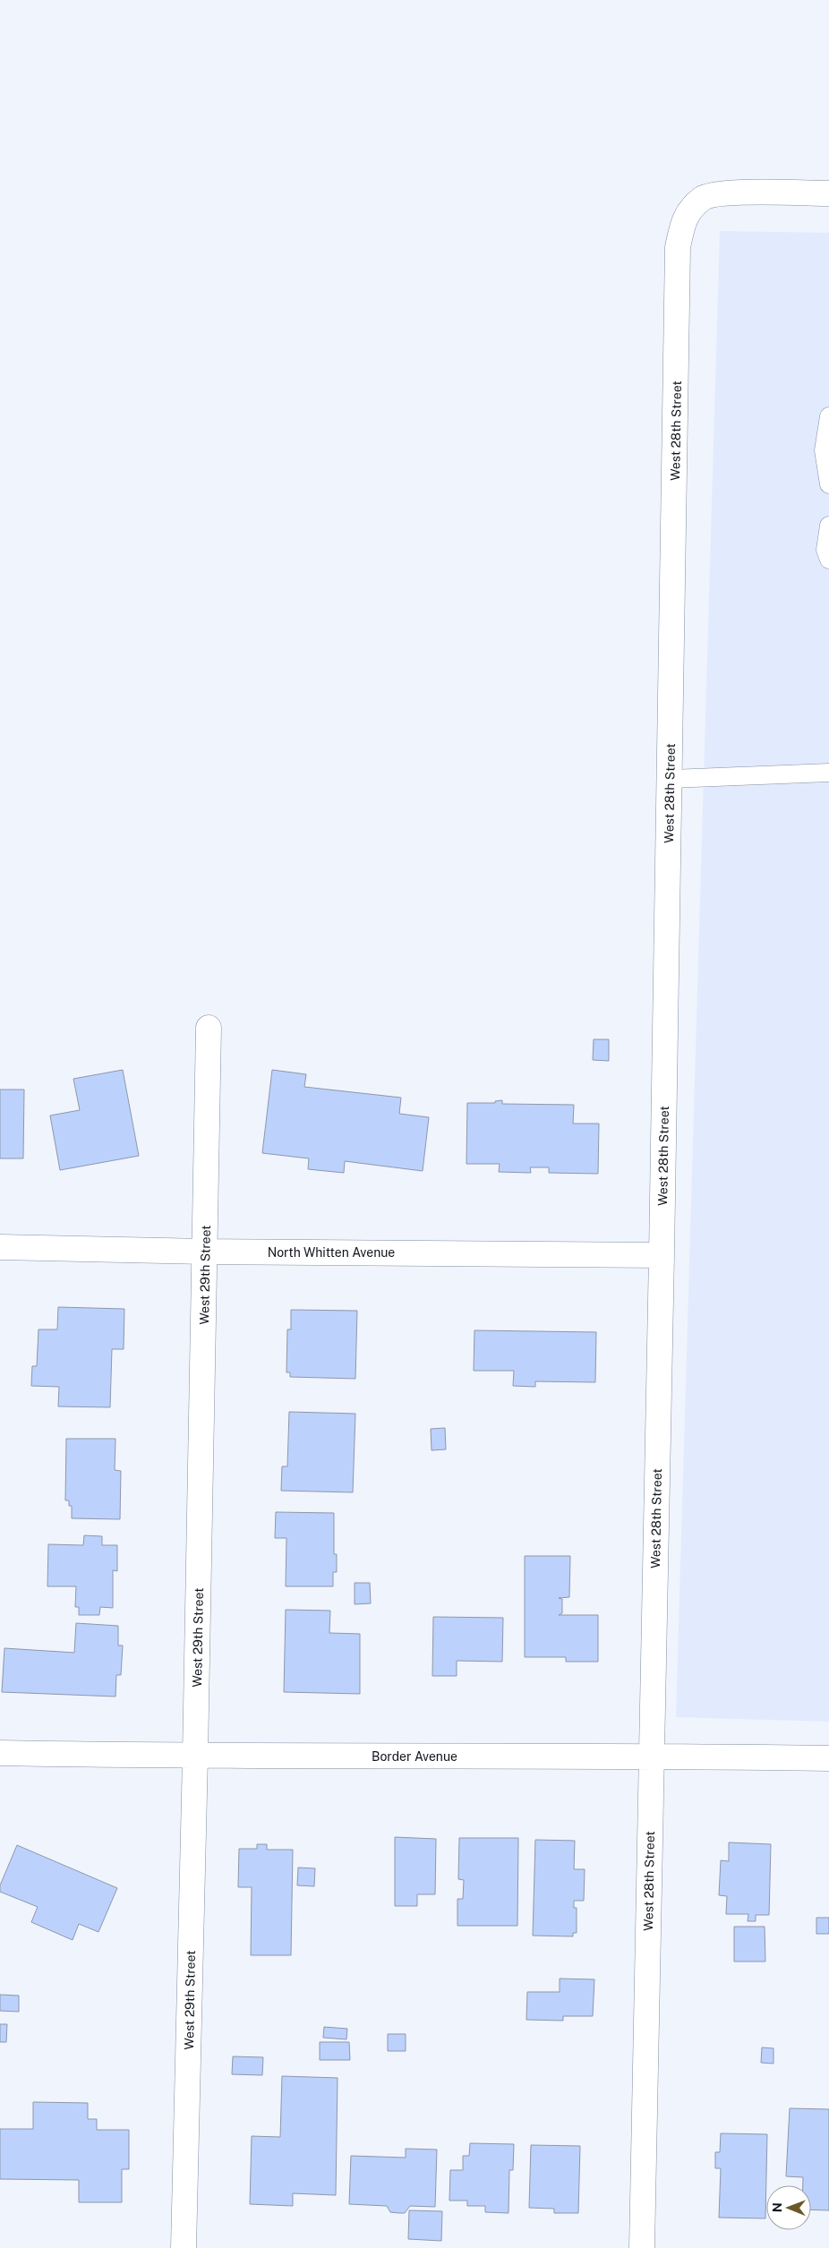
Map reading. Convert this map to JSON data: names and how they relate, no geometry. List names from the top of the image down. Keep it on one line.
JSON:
{"streets":{"street":["West 28th Street","North Whitten Avenue","West 29th Street","Border Avenue"]},"crossings":[["West 28th Street","North Whitten Avenue"],["West 28th Street","Border Avenue"],["North Whitten Avenue","West 29th Street"],["West 29th Street","Border Avenue"]],"north":"left"}
